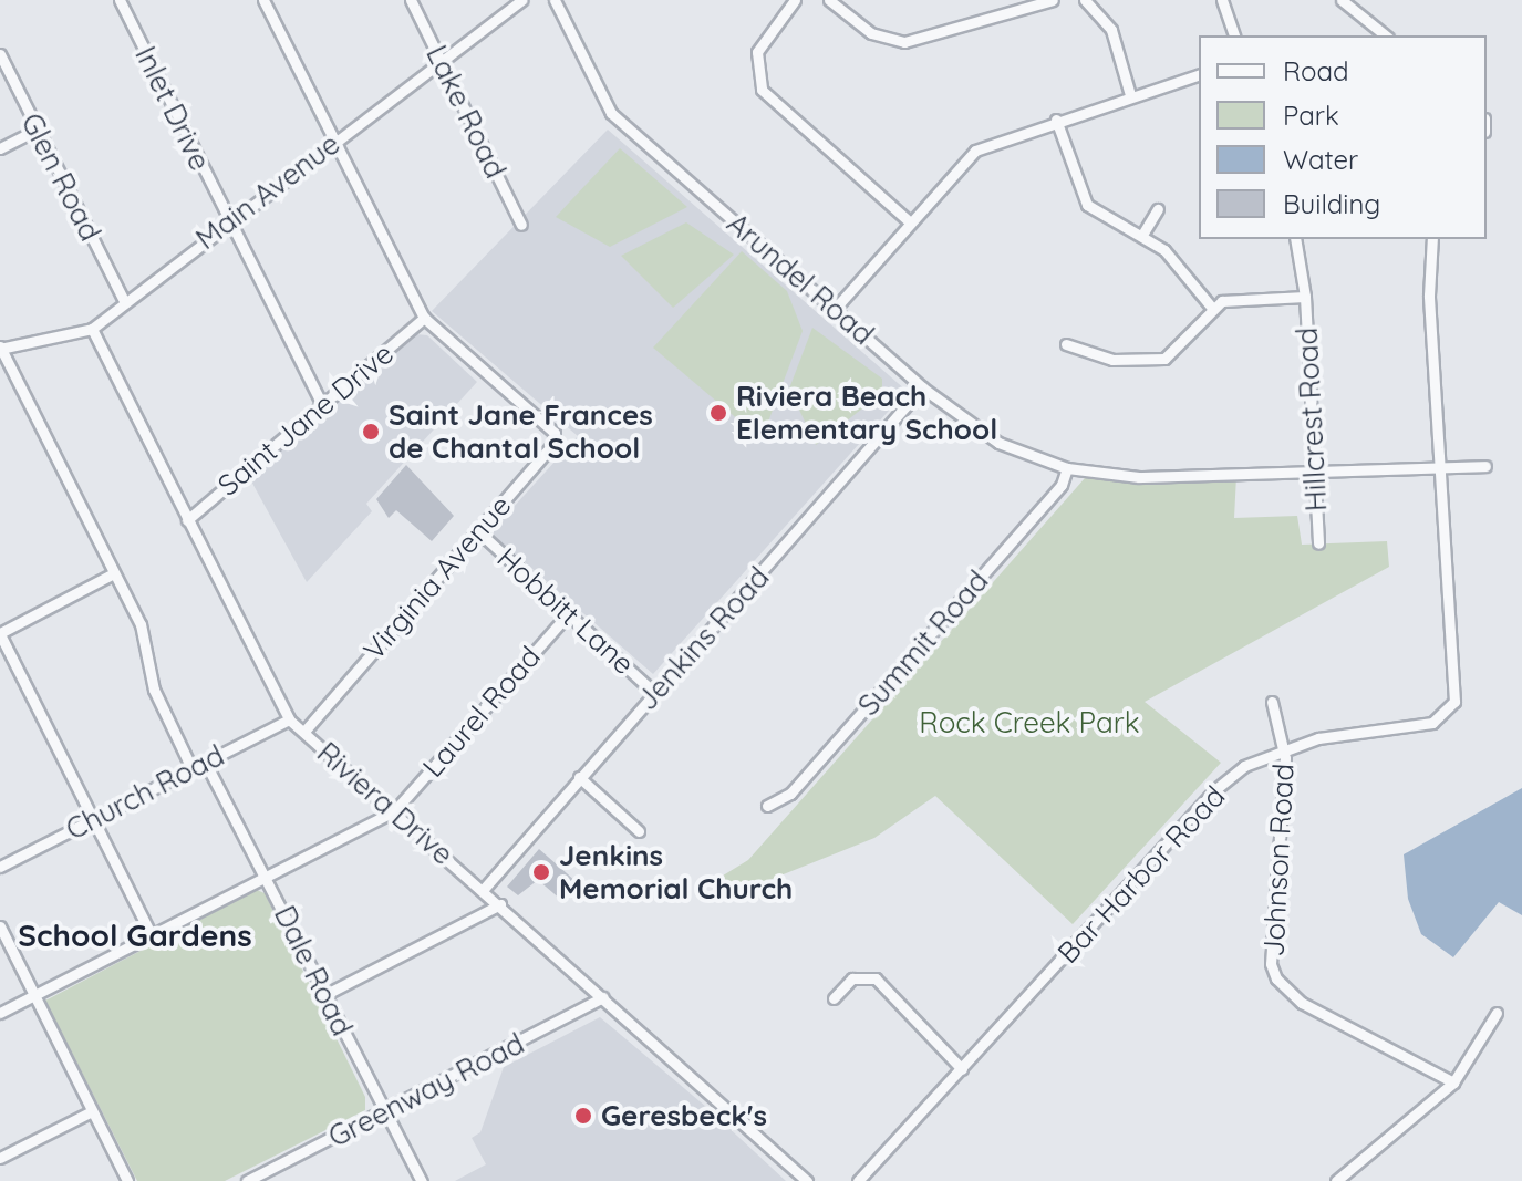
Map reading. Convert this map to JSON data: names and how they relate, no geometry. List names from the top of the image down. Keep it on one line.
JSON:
{"streets":{"street":["Inlet Drive","Lake Road","Glen Road","Main Avenue","Arundel Road","Saint Jane Drive","Hillcrest Road","Virginia Avenue","Hobbitt Lane","Jenkins Road","Summit Road","Laurel Road","Church Road","Riviera Drive","Johnson Road","Bar Harbor Road","Dale Road","Greenway Road"]},"crossings":[["Inlet Drive","Main Avenue"],["Inlet Drive","Saint Jane Drive"],["Lake Road","Main Avenue"],["Glen Road","Main Avenue"],["Main Avenue","Riviera Drive"],["Arundel Road","Hillcrest Road"],["Arundel Road","Jenkins Road"],["Arundel Road","Summit Road"],["Arundel Road","Bar Harbor Road"],["Saint Jane Drive","Virginia Avenue"],["Saint Jane Drive","Riviera Drive"],["Virginia Avenue","Hobbitt Lane"],["Virginia Avenue","Riviera Drive"],["Hobbitt Lane","Jenkins Road"],["Hobbitt Lane","Laurel Road"],["Jenkins Road","Riviera Drive"],["Laurel Road","Riviera Drive"],["Church Road","Riviera Drive"],["Church Road","Dale Road"],["Riviera Drive","Greenway Road"],["Johnson Road","Bar Harbor Road"],["Dale Road","Greenway Road"]],"districts":["School Gardens"],"parks":["Rock Creek Park"],"places":["Riviera Beach Elementary School","Saint Jane Frances de Chantal School","Jenkins Memorial Church","Geresbeck's"],"legend":["Road","Park","Water","Building"]}
